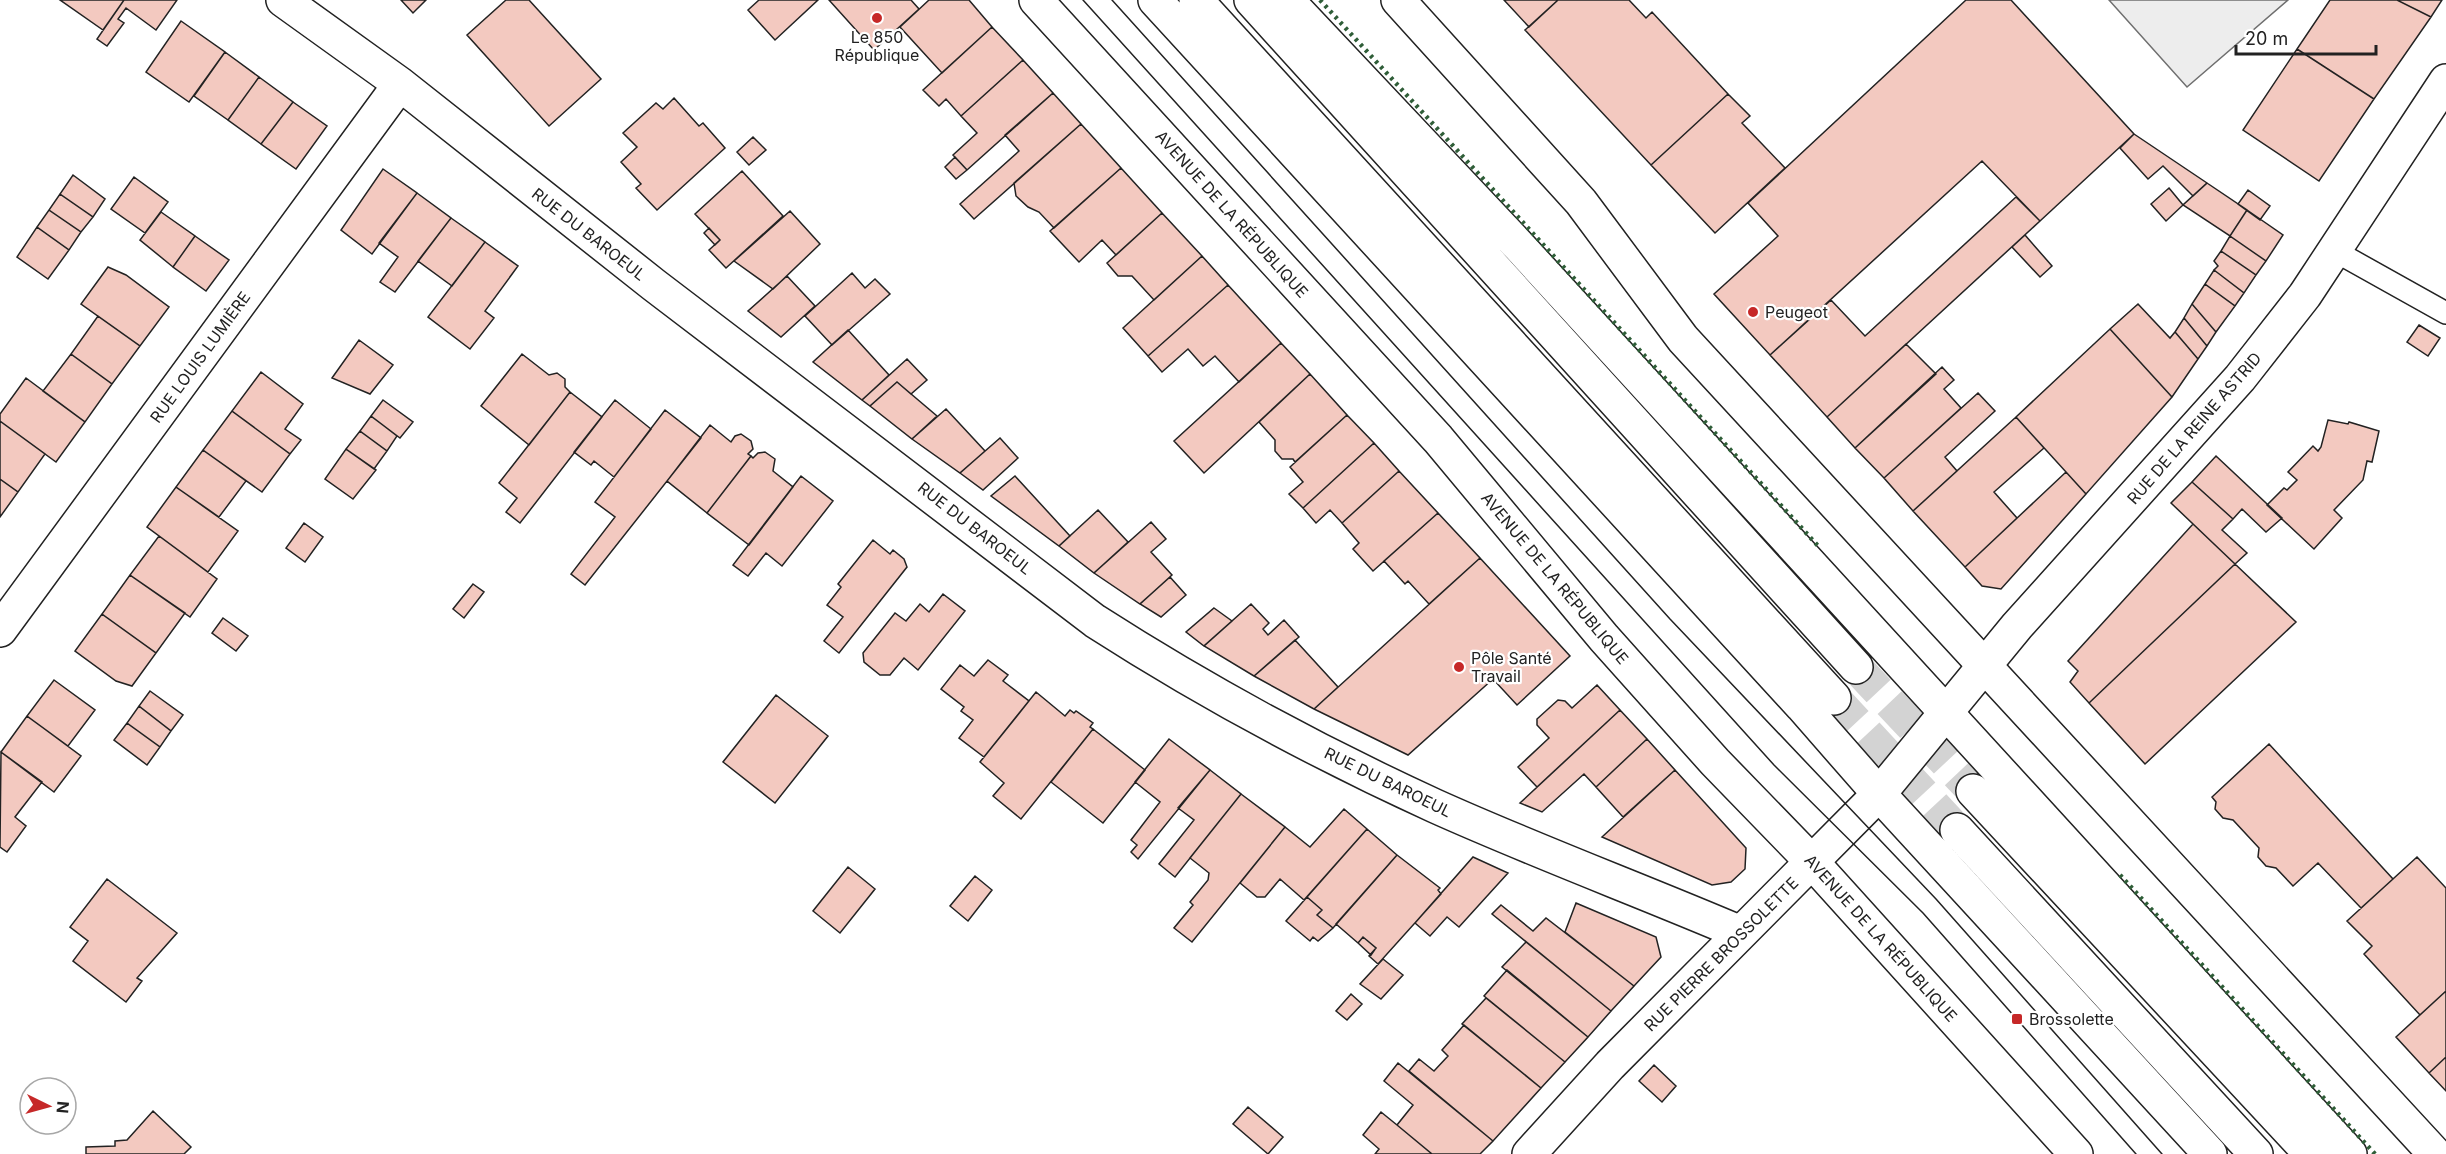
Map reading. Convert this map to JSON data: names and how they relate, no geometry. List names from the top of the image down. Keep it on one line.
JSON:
{"streets":{"street":["AVENUE DE LA RÉPUBLIQUE","RUE DU BAROEUL","RUE LOUIS LUMIÈRE","RUE DE LA REINE ASTRID","RUE PIERRE BROSSOLETTE"]},"crossings":[["AVENUE DE LA RÉPUBLIQUE","RUE PIERRE BROSSOLETTE"],["RUE DU BAROEUL","RUE LOUIS LUMIÈRE"],["RUE DU BAROEUL","RUE PIERRE BROSSOLETTE"],["RUE DE LA REINE ASTRID","RUE PIERRE BROSSOLETTE"]],"places":{"other":["Le 850 République","Peugeot","Pôle Santé Travail"],"transit":["Brossolette"]},"scale_bar":"20 m","north":"right"}
